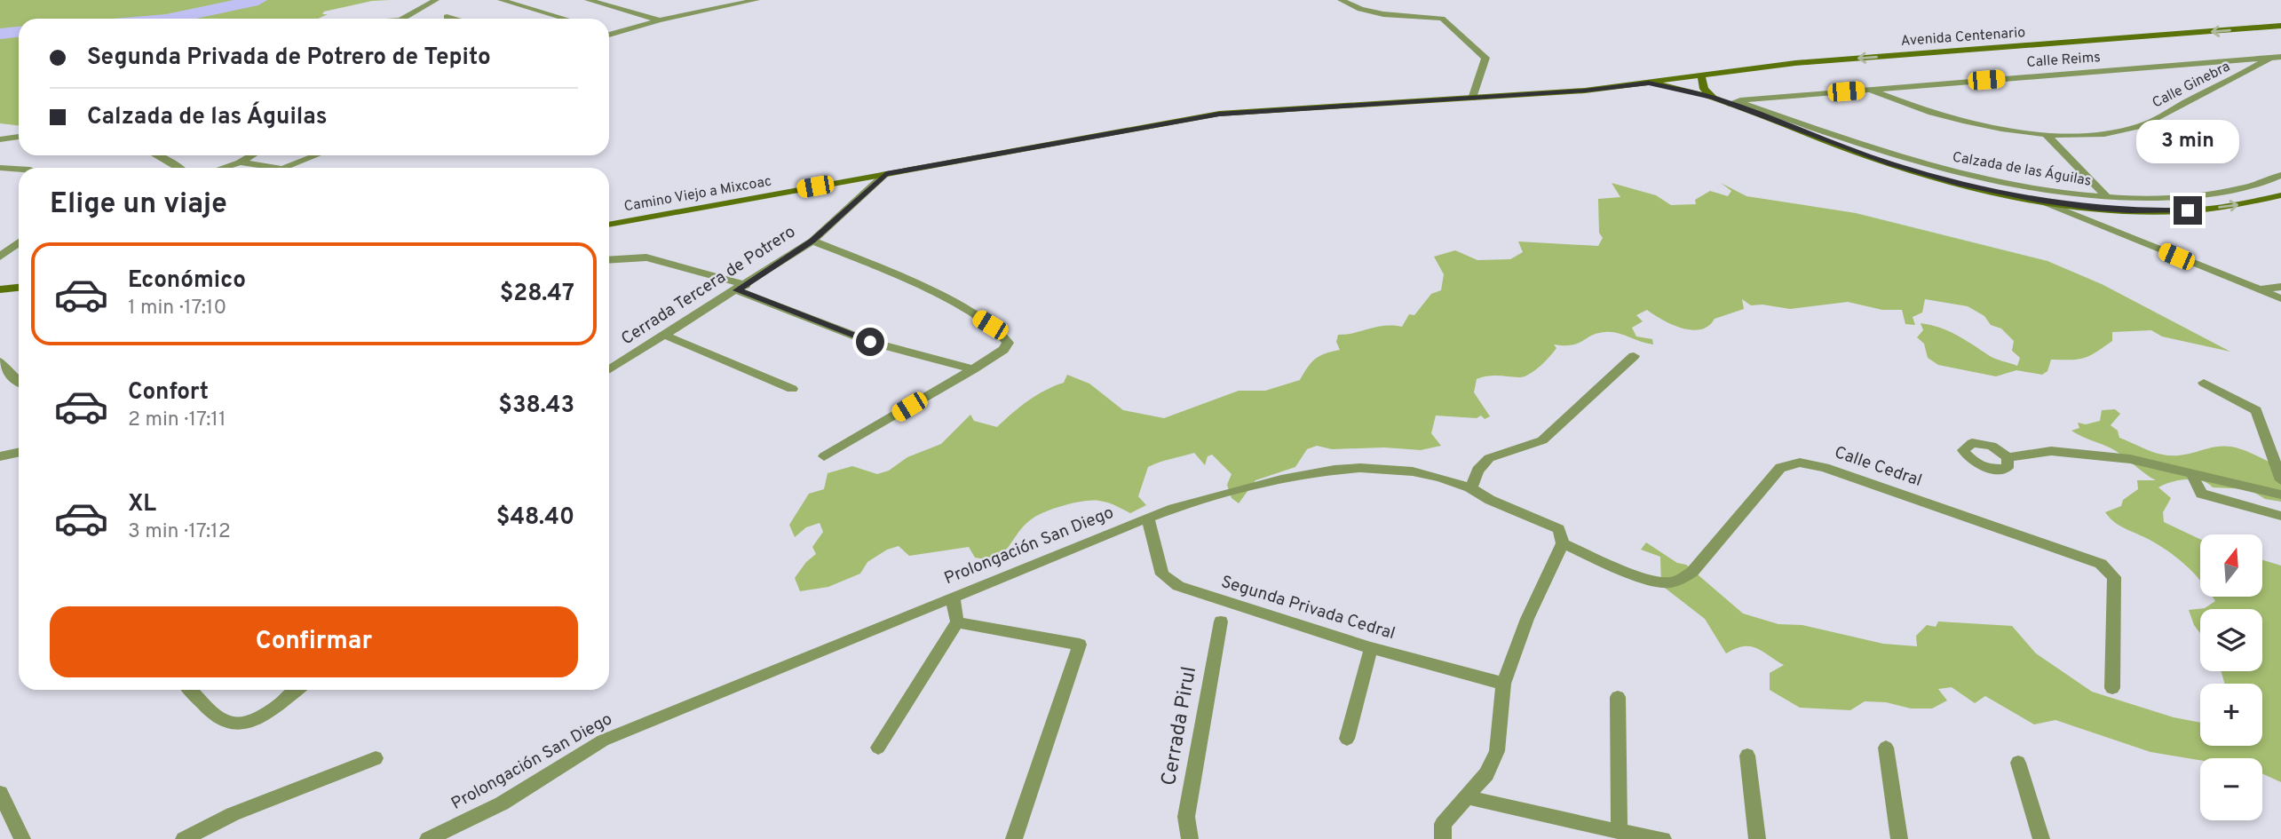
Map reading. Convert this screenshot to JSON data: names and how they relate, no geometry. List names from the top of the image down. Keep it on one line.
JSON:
{"streets":{"main road":["Avenida Centenario","Calzada de las Águilas","Camino Viejo a Mixcoac"],"street":["Calle Reims","Calle Ginebra","Cerrada Tercera de Potrero","Calle Cedral","Prolongación San Diego","Segunda Privada Cedral","Cerrada Pirul"]},"crossings":[["Avenida Centenario","Calzada de las Águilas"],["Avenida Centenario","Camino Viejo a Mixcoac"],["Calle Reims","Calle Ginebra"],["Calle Reims","Calzada de las Águilas"],["Calzada de las Águilas","Camino Viejo a Mixcoac"],["Camino Viejo a Mixcoac","Cerrada Tercera de Potrero"],["Calle Cedral","Prolongación San Diego"],["Prolongación San Diego","Segunda Privada Cedral"]],"one_way":["Avenida Centenario"],"north":"top","page":{"banner":["Segunda Privada de Potrero de Tepito","Calzada de las Águilas"],"bubble":"3 min","heading":"Elige un viaje","list":[{"name":"Económico","note":"1 min · 17:10","value":"$28.47"},{"name":"Confort","note":"2 min · 17:11","value":"$38.43"},{"name":"XL","note":"3 min · 17:12","value":"$48.40"}],"map_buttons":["+","−"],"buttons":"Confirmar"}}
